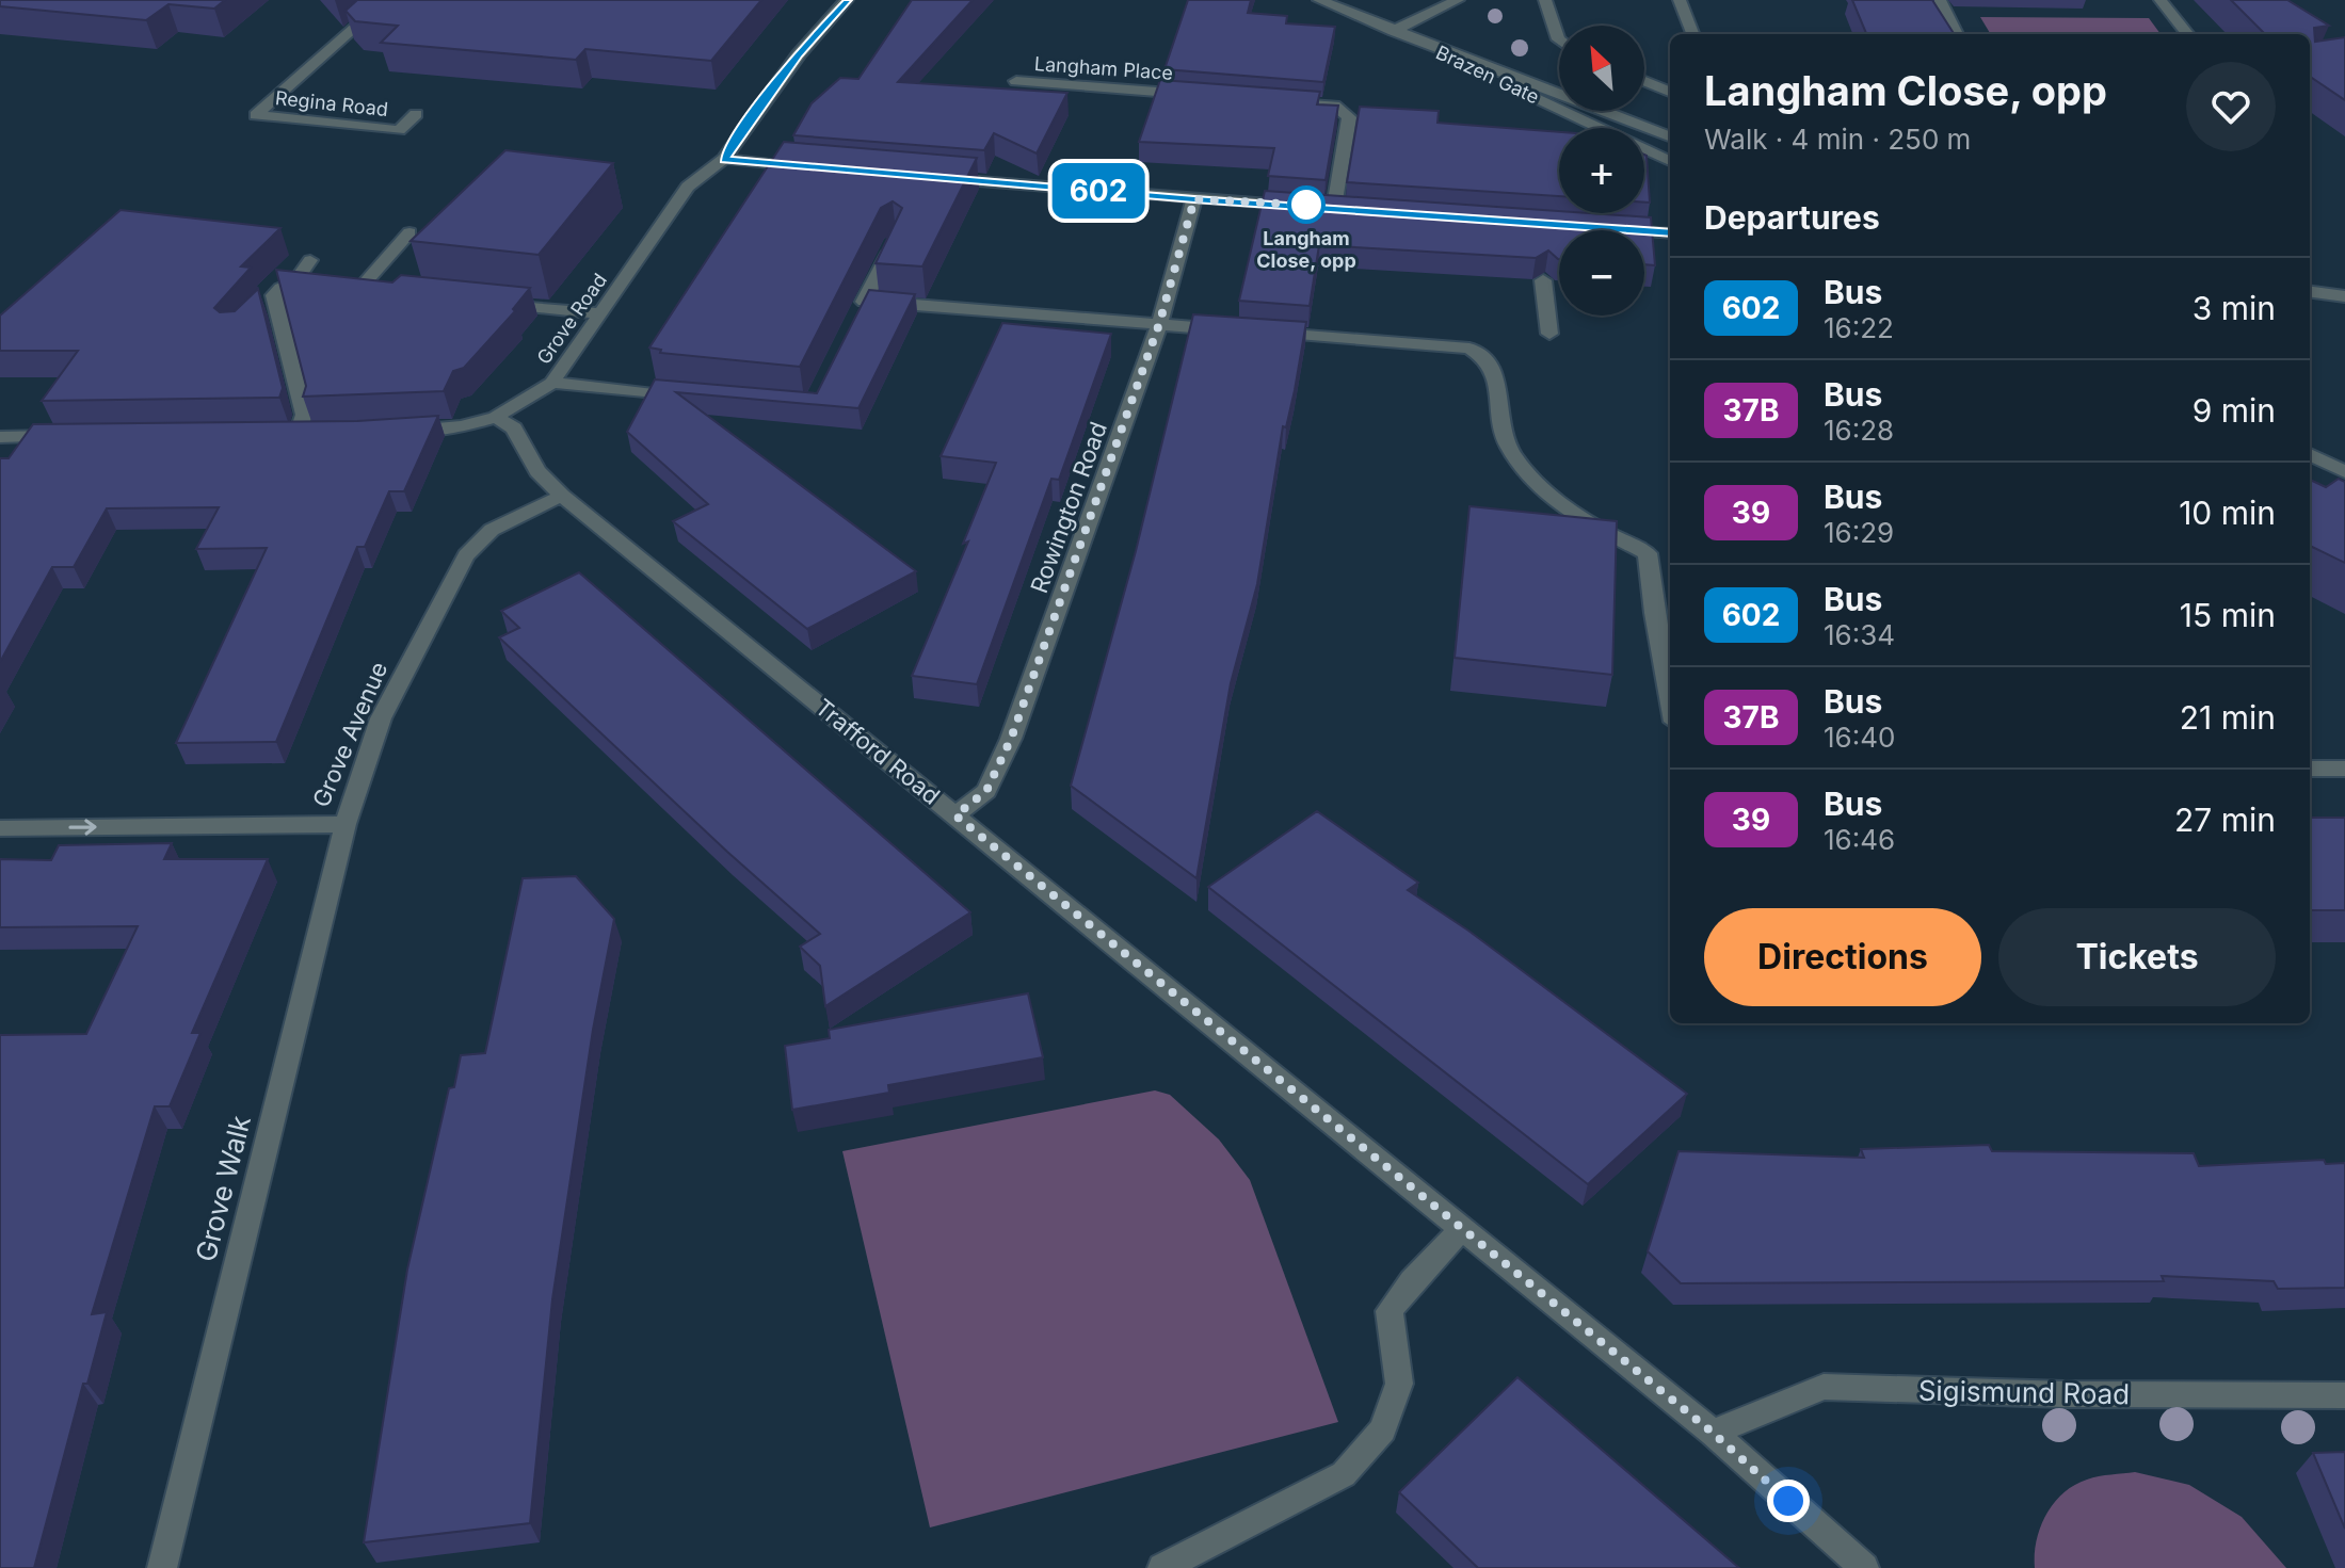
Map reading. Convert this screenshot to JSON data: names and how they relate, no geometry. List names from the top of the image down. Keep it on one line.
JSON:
{"streets":{"street":["Langham Place","Brazen Gate","Regina Road","Grove Road","Rowington Road","Grove Avenue","Trafford Road","Grove Walk","Sigismund Road"]},"crossings":[["Grove Road","Trafford Road"],["Rowington Road","Trafford Road"],["Grove Avenue","Trafford Road"],["Grove Avenue","Grove Walk"],["Trafford Road","Sigismund Road"]],"one_way":["Grove Avenue"],"places":["Langham Close, opp"],"lines":["bus line 602"],"north":"top left","page":{"on_map":"602","map_buttons":["+","−"],"heading":[["Langham Close, opp","Walk · 4 min · 250 m"],"Departures"],"list":[{"mark":"602","name":"Bus","note":"16:22","value":"3 min"},{"mark":"37B","name":"Bus","note":"16:28","value":"9 min"},{"mark":"39","name":"Bus","note":"16:29","value":"10 min"},{"mark":"602","name":"Bus","note":"16:34","value":"15 min"},{"mark":"37B","name":"Bus","note":"16:40","value":"21 min"},{"mark":"39","name":"Bus","note":"16:46","value":"27 min"}],"buttons":["Directions","Tickets"]}}
